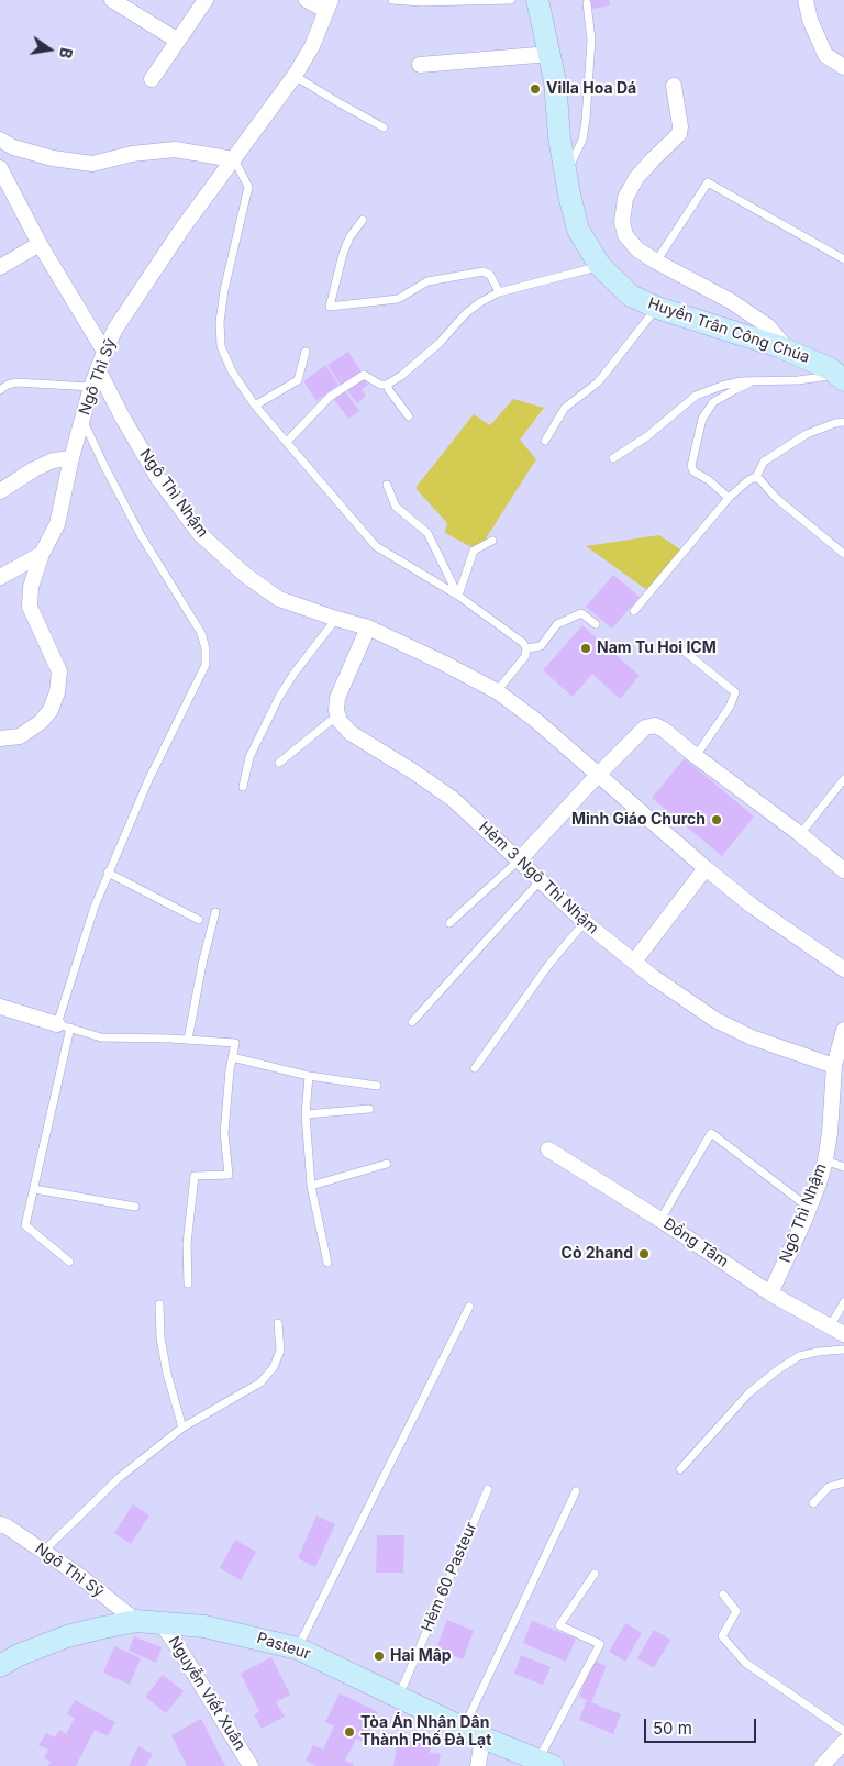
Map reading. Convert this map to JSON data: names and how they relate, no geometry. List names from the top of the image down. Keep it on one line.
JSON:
{"streets":{"street":["Huyền Trân Công Chúa","Ngô Thì Sỹ","Ngô Thì Nhậm","Hẻm 3 Ngô Thì Nhậm","Đồng Tâm","Pasteur","Nguyễn Viết Xuân"],"lane":["Hẻm 60 Pasteur"]},"crossings":[["Ngô Thì Sỹ","Ngô Thì Nhậm"],["Ngô Thì Sỹ","Pasteur"],["Ngô Thì Nhậm","Hẻm 3 Ngô Thì Nhậm"],["Ngô Thì Nhậm","Đồng Tâm"],["Hẻm 60 Pasteur","Pasteur"],["Pasteur","Nguyễn Viết Xuân"]],"places":["Villa Hoa Dá","Nam Tu Hoi ICM","Minh Giáo Church","Cỏ 2hand","Hai Mâp","Tòa Án Nhân Dân Thành Phố Đà Lạt"],"scale_bar":"50 m","north":"right"}
